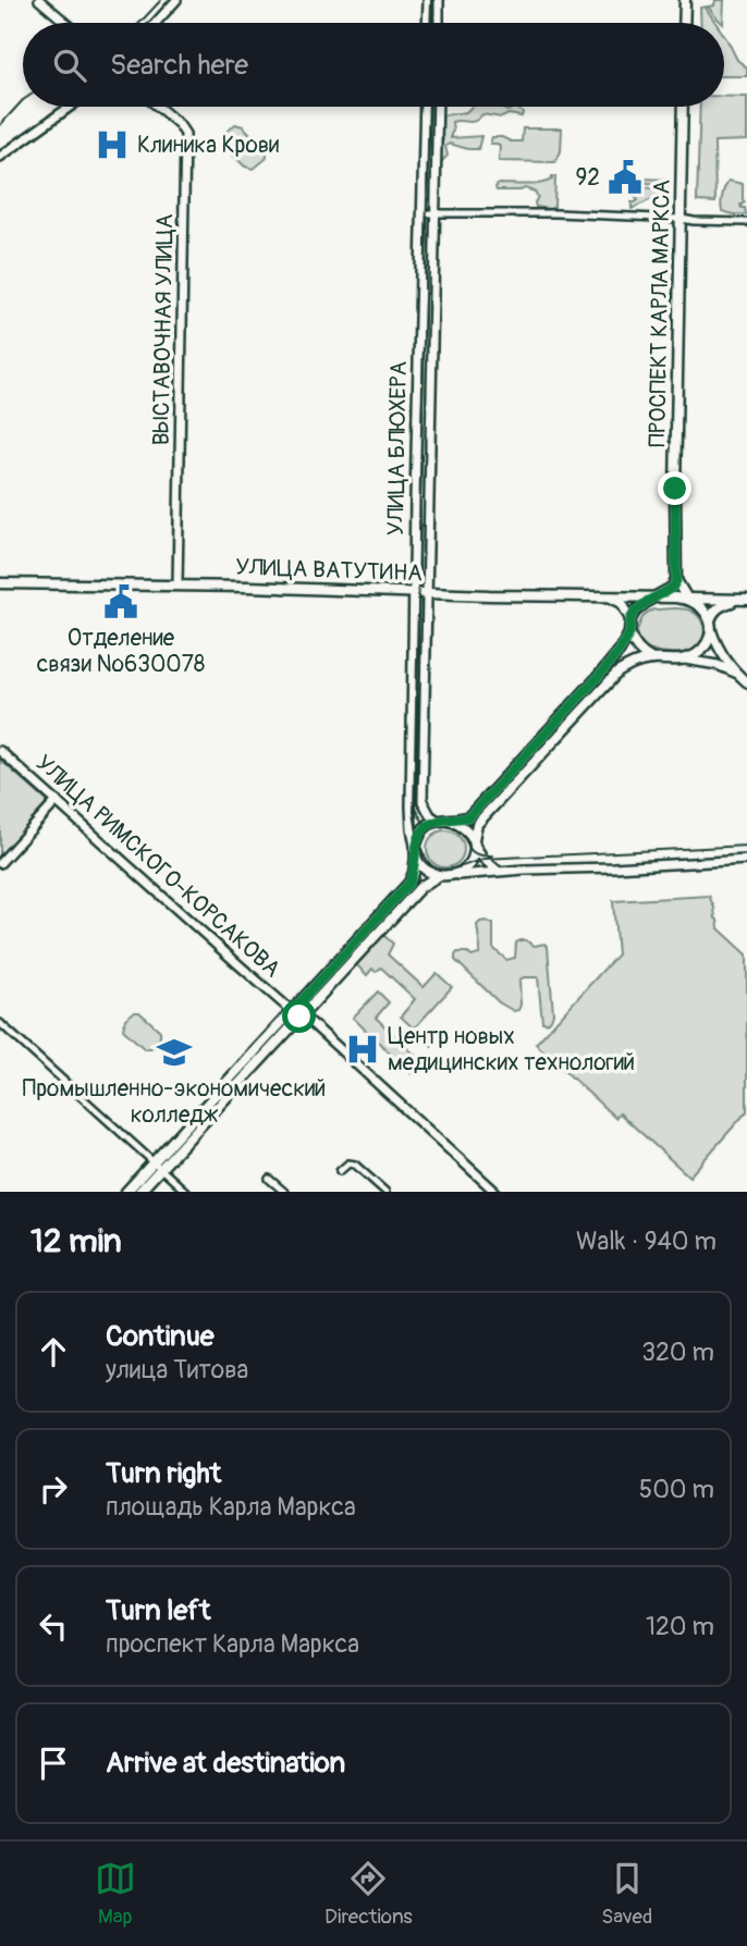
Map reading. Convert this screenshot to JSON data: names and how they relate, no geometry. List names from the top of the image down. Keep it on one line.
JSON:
{"streets":{"main road":["ПРОСПЕКТ КАРЛА МАРКСА","УЛИЦА ВАТУТИНА"],"street":["ВЫСТАВОЧНАЯ УЛИЦА","УЛИЦА БЛЮХЕРА","УЛИЦА РИМСКОГО-КОРСАКОВА"]},"crossings":[["ВЫСТАВОЧНАЯ УЛИЦА","УЛИЦА ВАТУТИНА"],["УЛИЦА БЛЮХЕРА","УЛИЦА ВАТУТИНА"]],"places":{"hospital":["Клиника Крови","Центр новых медицинских технологий"],"public building":["92","Отделение связи №630078"],"school or university":["Промышленно-экономический колледж"]},"page":{"search":"Search here","heading":["12 min","Walk · 940 m"],"list":[["Continue","улица Титова","320 m"],["Turn right","площадь Карла Маркса","500 m"],["Turn left","проспект Карла Маркса","120 m"],"Arrive at destination"],"nav":["Map","Directions","Saved"]}}
